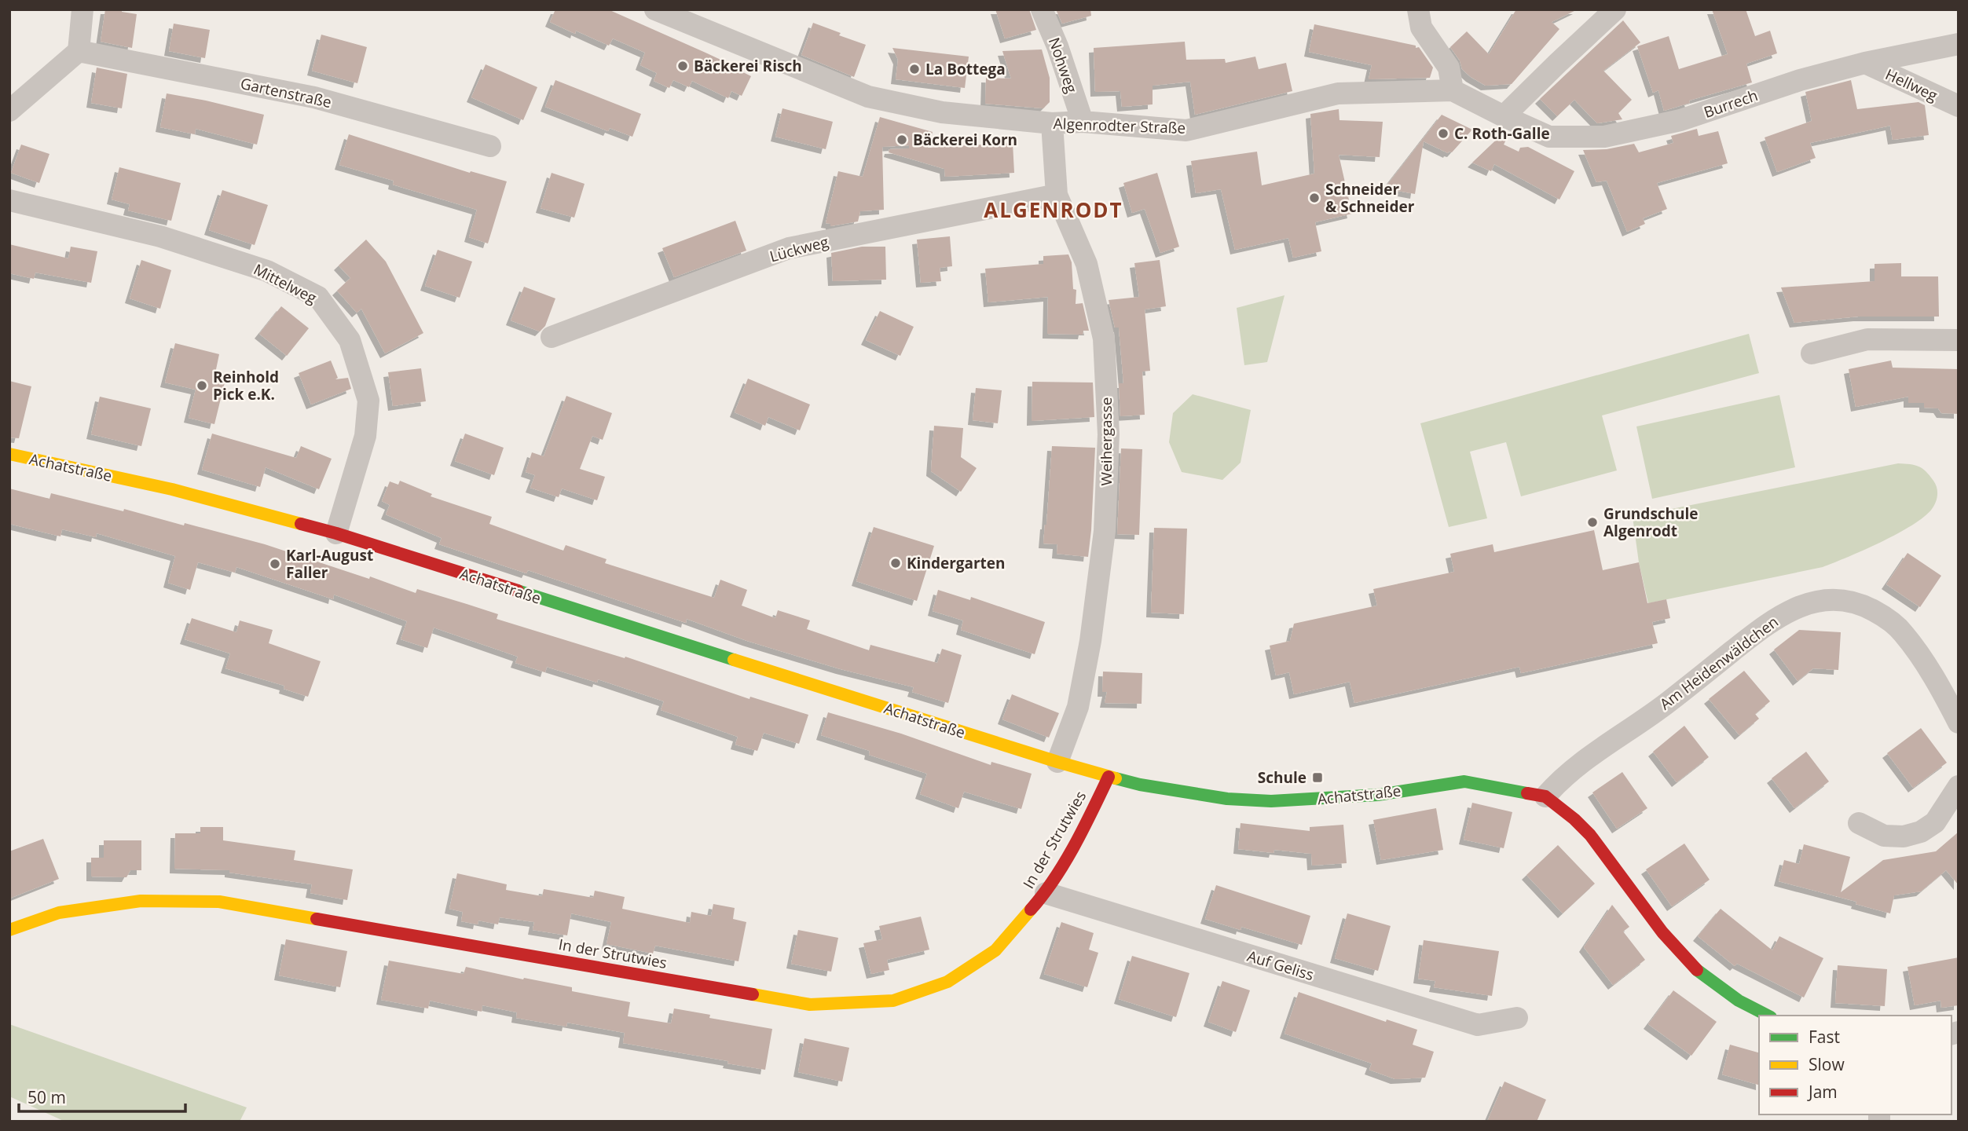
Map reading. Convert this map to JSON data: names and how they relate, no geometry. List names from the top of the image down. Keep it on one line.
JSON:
{"streets":{"street":["Nohweg","Hellweg","Gartenstraße","Burrech","Algenrodter Straße","Lückweg","Mittelweg","Weihergasse","Achatstraße","Am Heidenwäldchen","In der Strutwies","Auf Geliss"]},"crossings":[["Nohweg","Algenrodter Straße"],["Hellweg","Burrech"],["Burrech","Algenrodter Straße"],["Algenrodter Straße","Weihergasse"],["Lückweg","Weihergasse"],["Mittelweg","Achatstraße"],["Weihergasse","Achatstraße"],["Achatstraße","Am Heidenwäldchen"],["Achatstraße","In der Strutwies"],["In der Strutwies","Auf Geliss"]],"districts":["ALGENRODT"],"places":{"other":["Bäckerei Risch","La Bottega","C. Roth-Galle","Bäckerei Korn","Schneider & Schneider","Reinhold Pick e.K.","Grundschule Algenrodt","Kindergarten","Karl-August Faller"],"transit":["Schule"]},"legend":["Fast","Slow","Jam"],"scale_bar":"50 m"}
